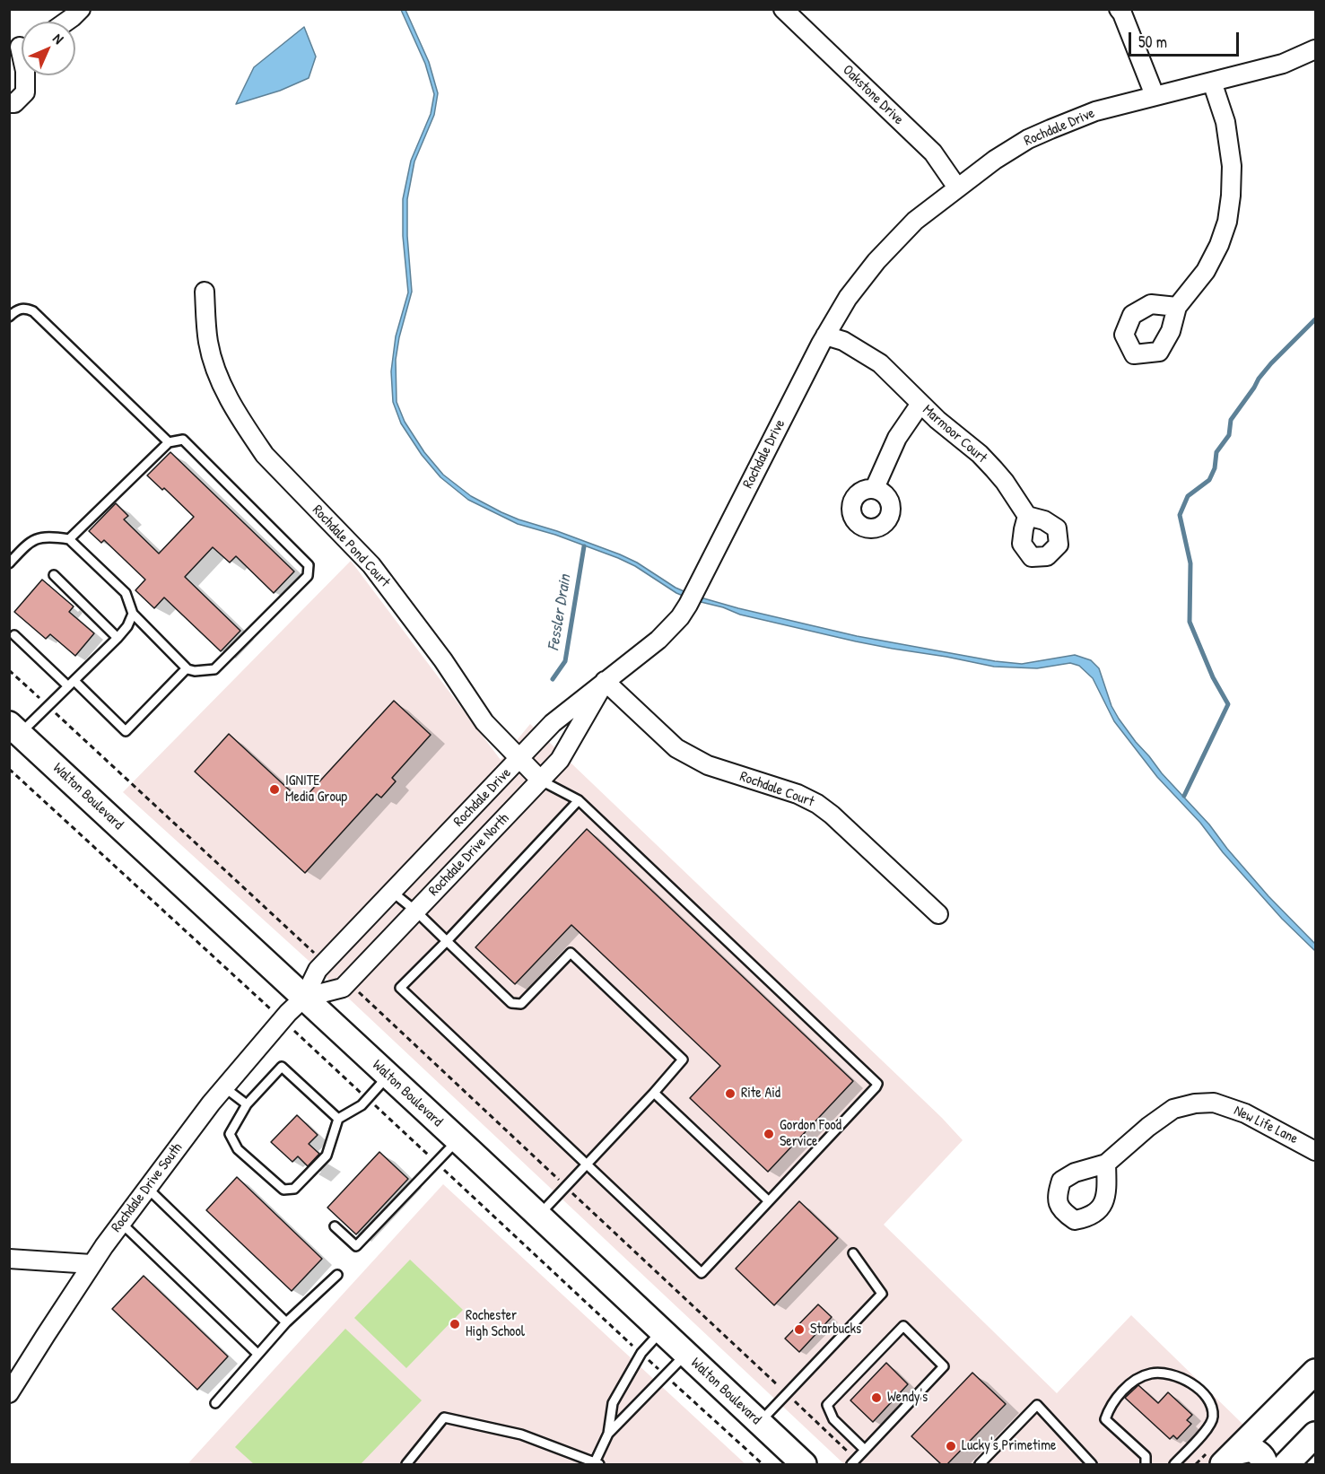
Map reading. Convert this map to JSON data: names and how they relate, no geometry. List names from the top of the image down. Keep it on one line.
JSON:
{"streets":{"main road":["Walton Boulevard"],"street":["Oakstone Drive","Rochdale Drive","Marmoor Court","Rochdale Pond Court","Rochdale Court","Rochdale Drive North","New Life Lane","Rochdale Drive South"]},"crossings":[["Oakstone Drive","Rochdale Drive"],["Rochdale Drive","Rochdale Pond Court"],["Rochdale Drive","Rochdale Court"],["Rochdale Drive","Walton Boulevard"],["Rochdale Drive","Rochdale Drive North"],["Rochdale Drive","Rochdale Drive South"],["Rochdale Pond Court","Rochdale Drive North"],["Rochdale Court","Rochdale Drive North"],["Walton Boulevard","Rochdale Drive North"],["Walton Boulevard","Rochdale Drive South"],["Rochdale Drive North","Rochdale Drive South"]],"water":["Fessler Drain"],"places":["IGNITE Media Group","Rite Aid","Gordon Food Service","Rochester High School","Starbucks","Wendy's","Lucky's Primetime"],"scale_bar":"50 m","north":"top right"}
